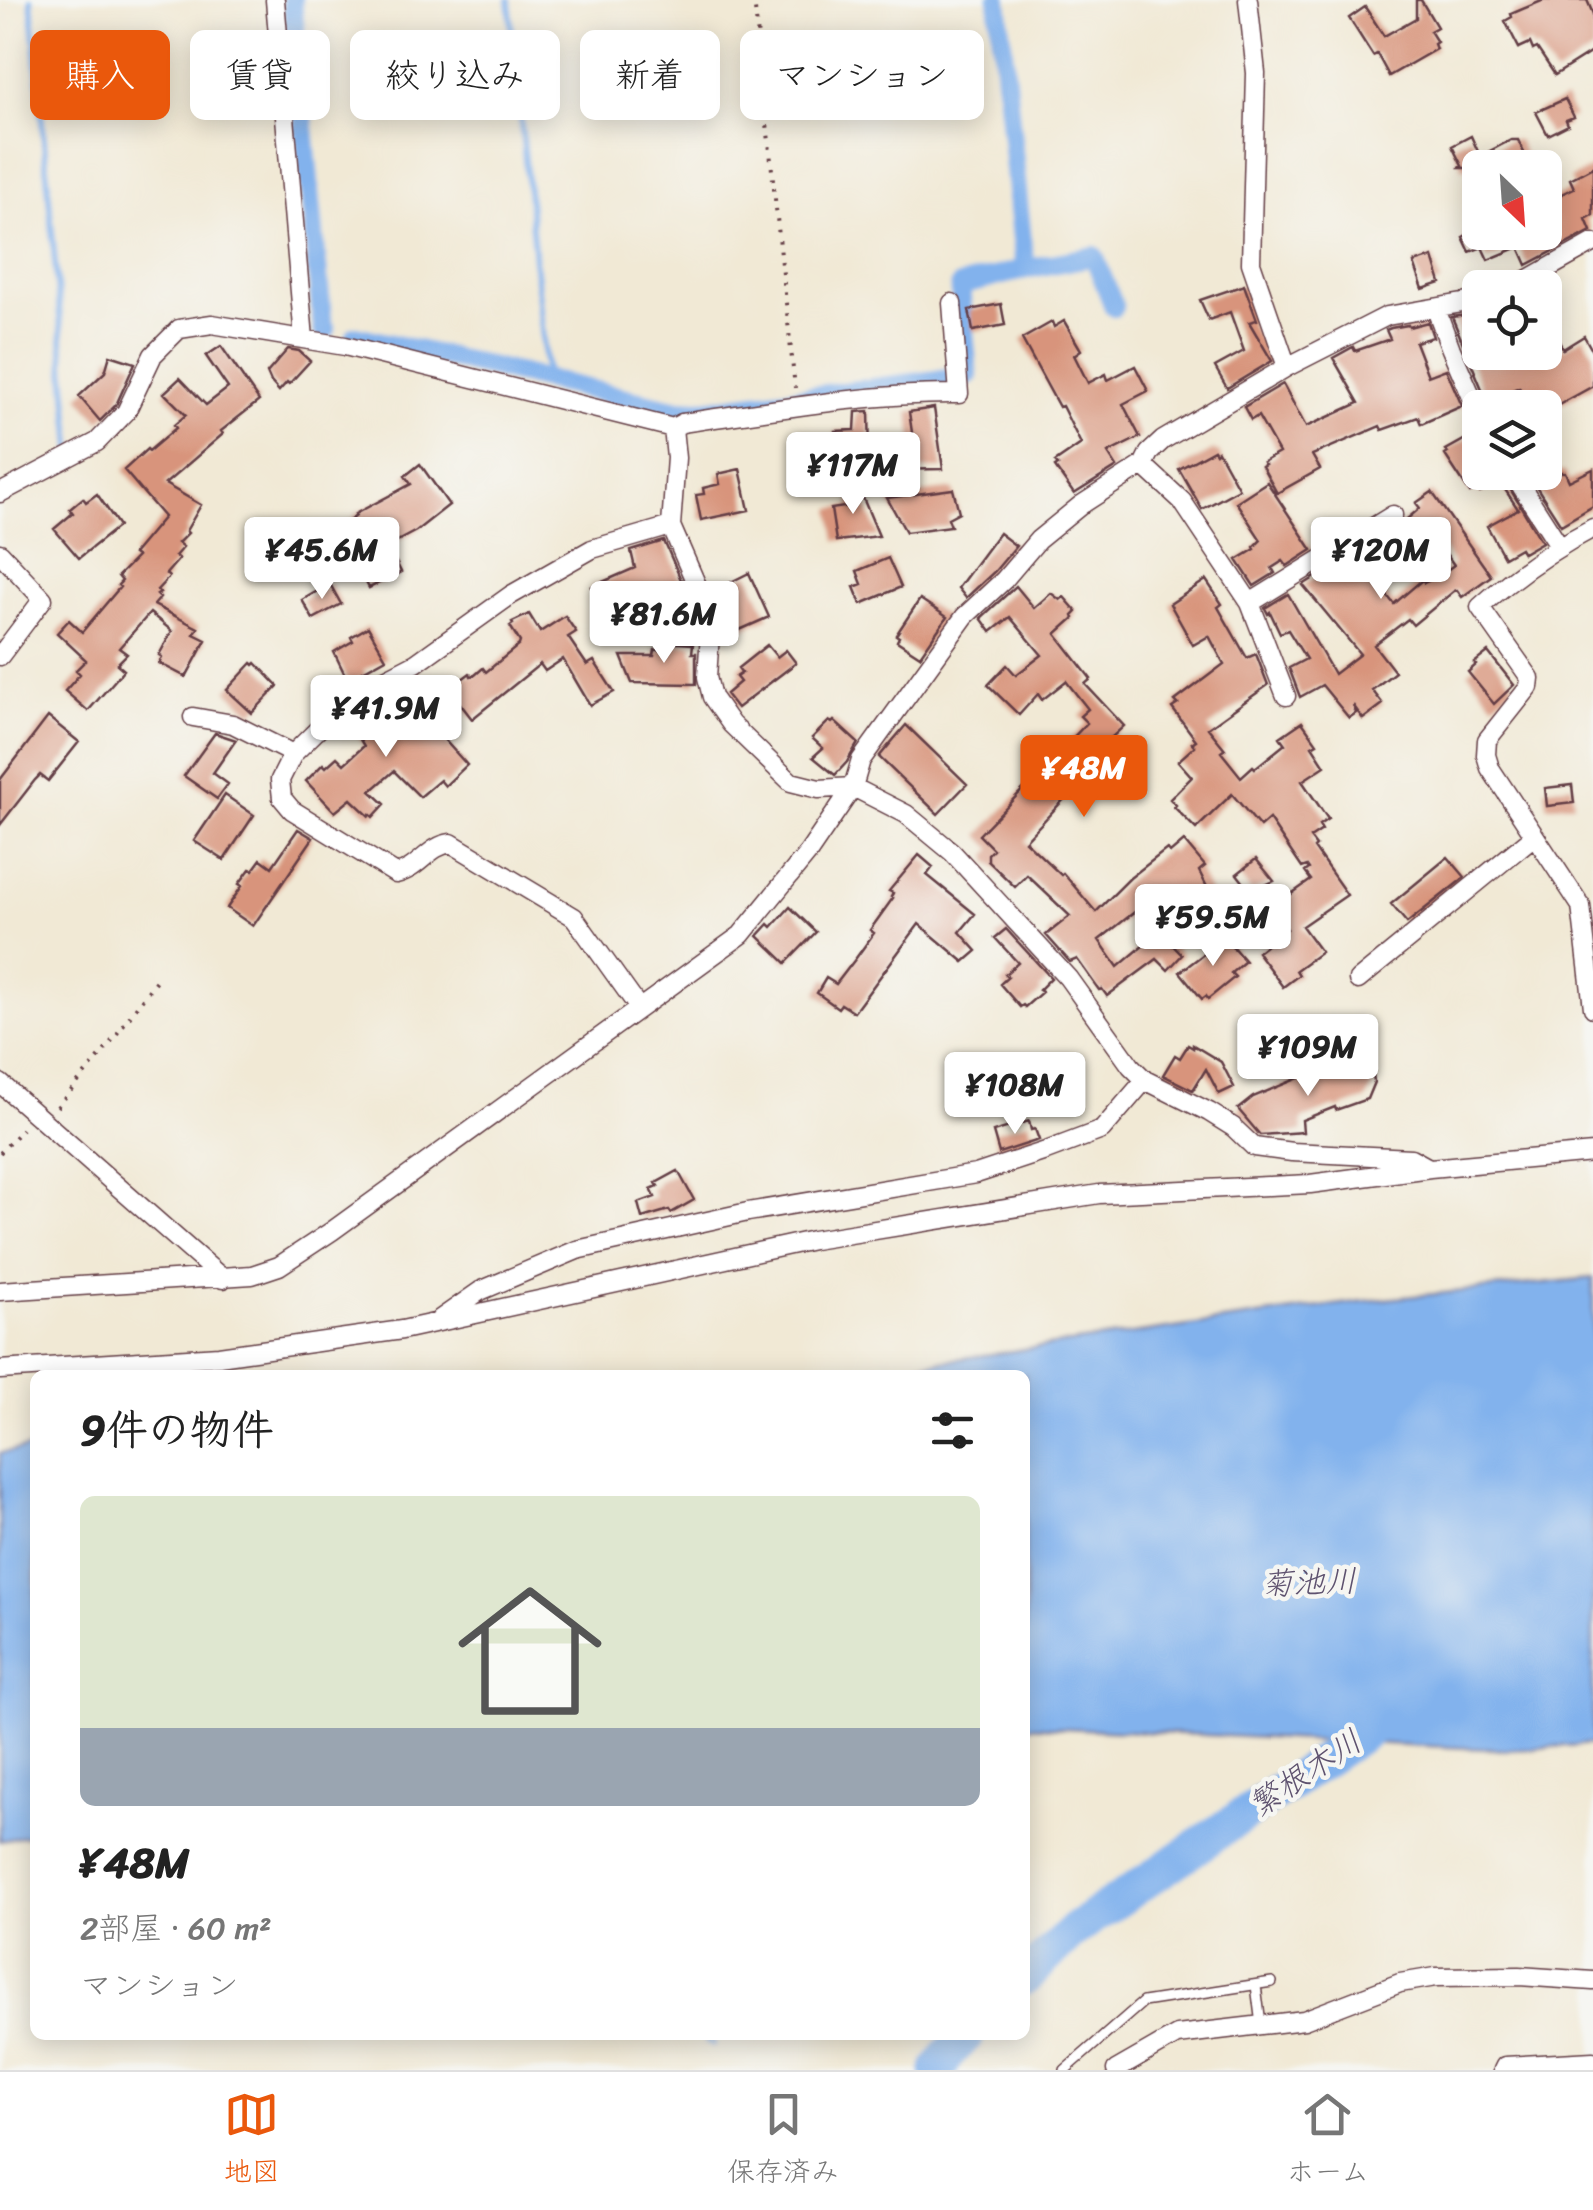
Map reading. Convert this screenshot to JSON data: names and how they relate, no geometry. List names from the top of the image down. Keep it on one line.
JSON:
{"water":["菊池川","繁根木川"],"north":"bottom right","page":{"chip":["購入","賃貸","絞り込み","新着","マンション"],"price":["¥117M","¥45.6M","¥120M","¥81.6M","¥41.9M","¥48M","¥59.5M","¥109M","¥108M"],"heading":"9件の物件","list":[{"name":"¥48M","note":"2部屋 · 60 m² · マンション"}],"tabs":["地図","保存済み","ホーム"]}}
